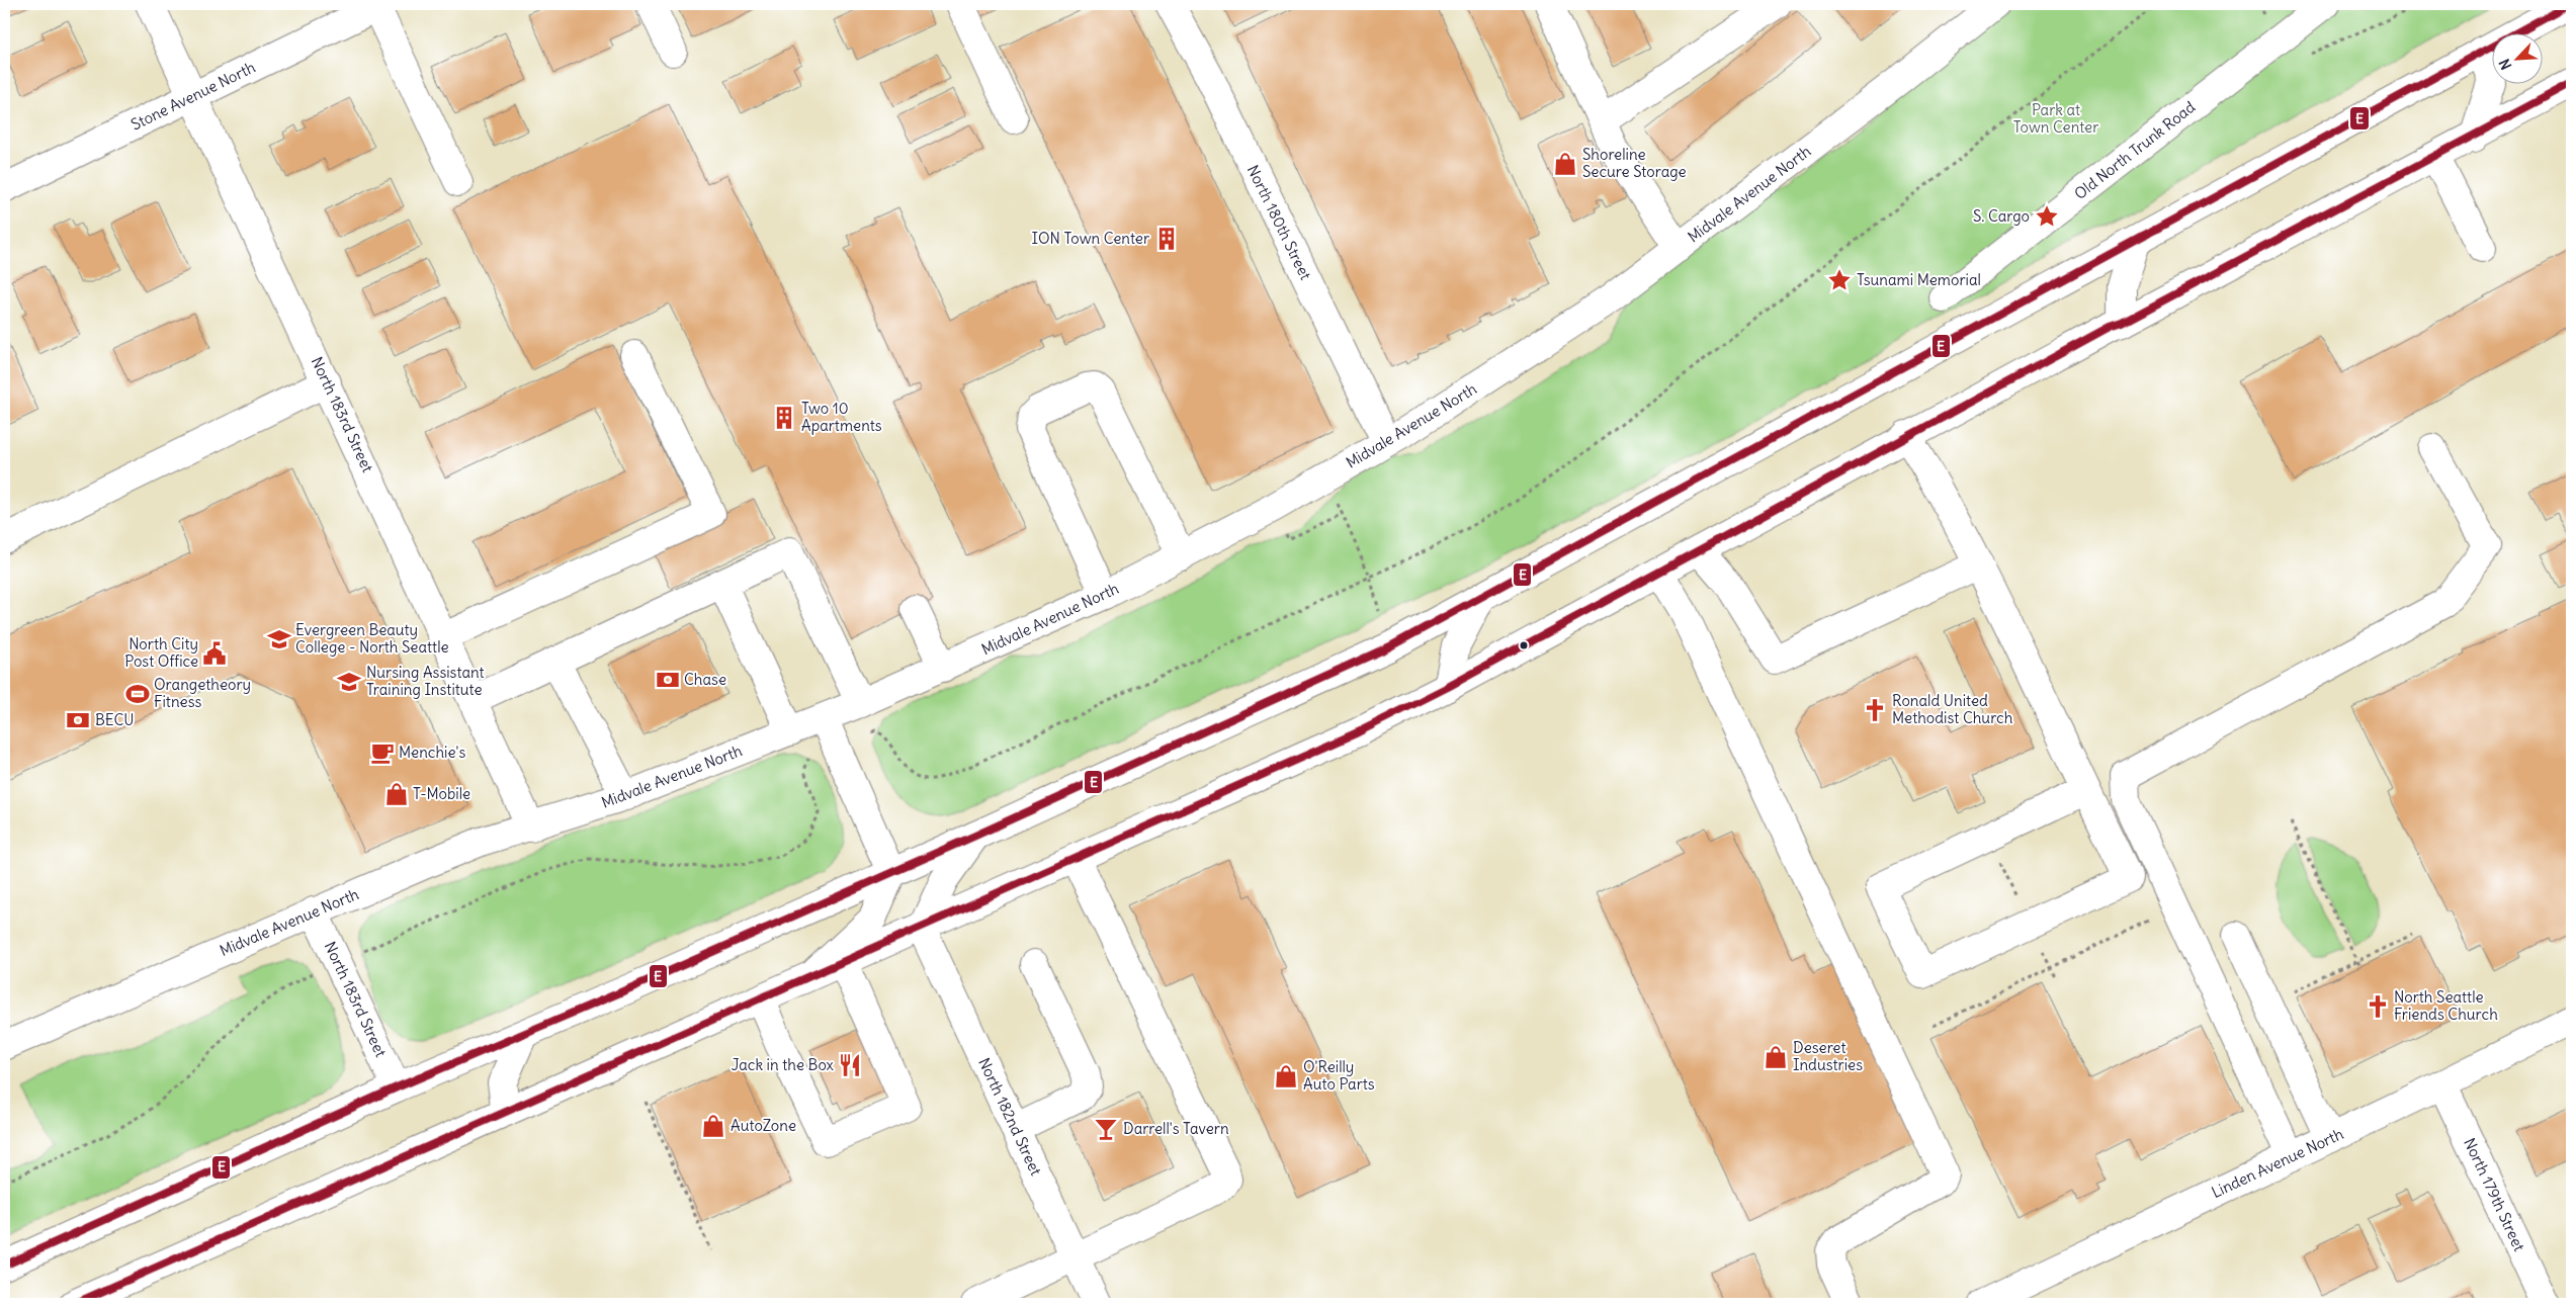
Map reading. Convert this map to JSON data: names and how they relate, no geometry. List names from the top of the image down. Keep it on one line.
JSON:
{"streets":{"main road":["Stone Avenue North","Old North Trunk Road","Midvale Avenue North","North 180th Street","North 183rd Street","North 182nd Street","Linden Avenue North","North 179th Street"]},"crossings":[["Stone Avenue North","North 183rd Street"],["Midvale Avenue North","North 180th Street"],["Midvale Avenue North","North 183rd Street"],["Linden Avenue North","North 179th Street"]],"parks":["Park at Town Center"],"places":{"shop":["Shoreline Secure Storage","T-Mobile","Deseret Industries","O'Reilly Auto Parts","AutoZone"],"place":["S. Cargo","Tsunami Memorial"],"building":["ION Town Center","Two 10 Apartments"],"school or university":["Evergreen Beauty College - North Seattle","Nursing Assistant Training Institute"],"public building":["North City Post Office"],"bank":["Chase","BECU"],"sports":["Orangetheory Fitness"],"church":["Ronald United Methodist Church","North Seattle Friends Church"],"cafe":["Menchie's"],"restaurant":["Jack in the Box"],"bar":["Darrell's Tavern"]},"lines":["transit line E"],"north":"bottom left"}
